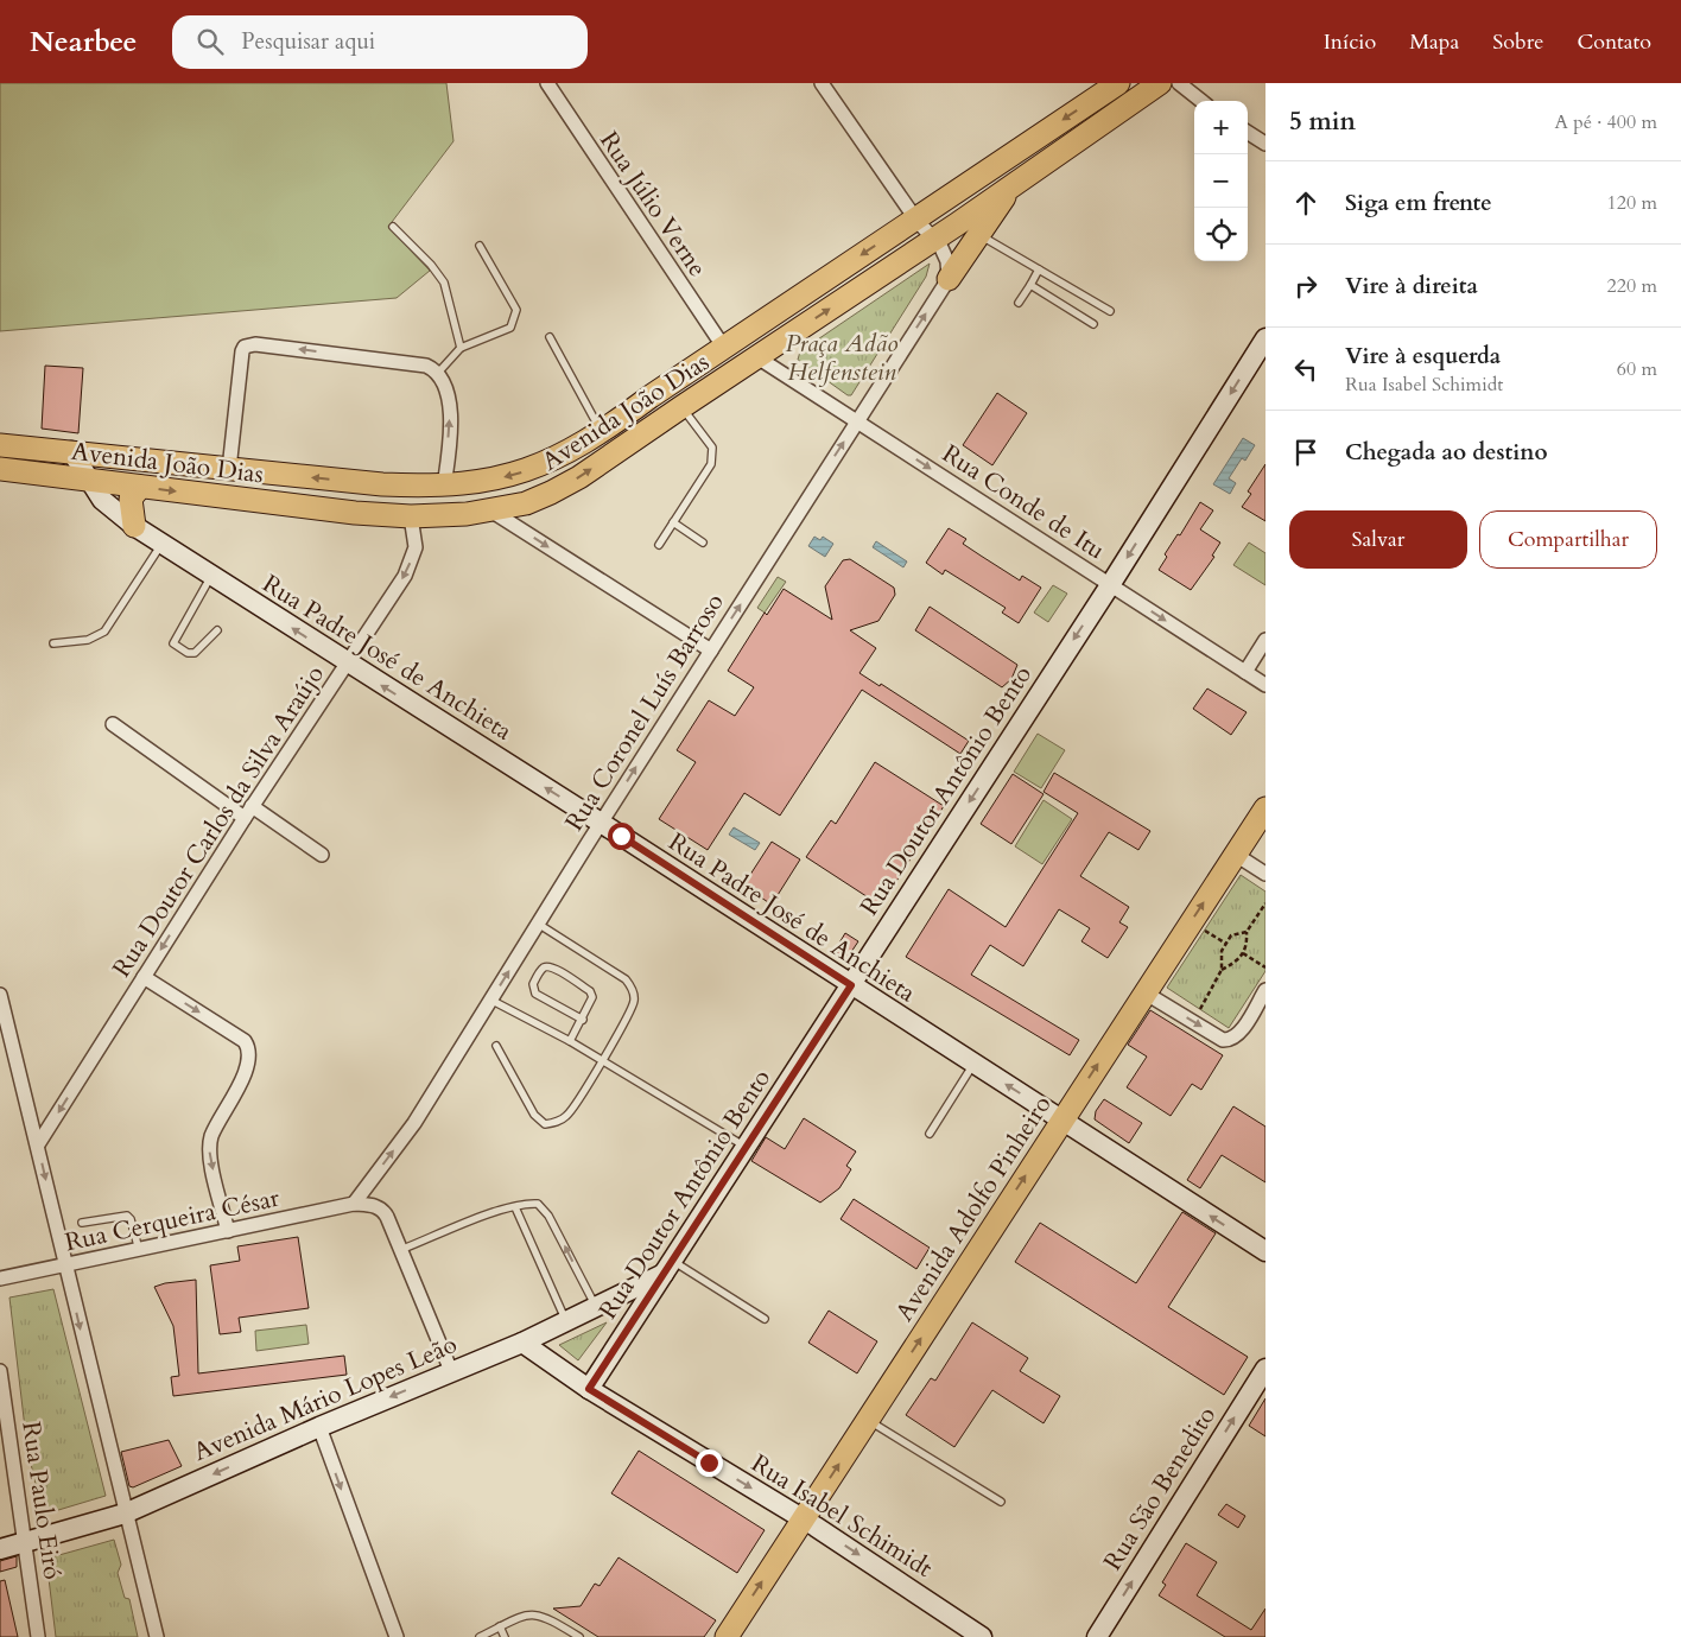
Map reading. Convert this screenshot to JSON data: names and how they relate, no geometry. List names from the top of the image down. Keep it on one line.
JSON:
{"streets":{"main road":["Avenida João Dias","Avenida Adolfo Pinheiro"],"street":["Rua Júlio Verne","Rua Conde de Itu","Rua Padre José de Anchieta","Rua Coronel Luís Barroso","Rua Doutor Antônio Bento","Rua Doutor Carlos da Silva Araújo","Rua Cerqueira César","Avenida Mário Lopes Leão","Rua São Benedito","Rua Paulo Eiró","Rua Isabel Schimidt"]},"crossings":[["Rua Júlio Verne","Avenida João Dias"],["Avenida João Dias","Rua Conde de Itu"],["Avenida João Dias","Rua Padre José de Anchieta"],["Avenida João Dias","Rua Doutor Carlos da Silva Araújo"],["Rua Conde de Itu","Rua Coronel Luís Barroso"],["Rua Conde de Itu","Rua Doutor Antônio Bento"],["Rua Padre José de Anchieta","Rua Coronel Luís Barroso"],["Rua Padre José de Anchieta","Rua Doutor Antônio Bento"],["Rua Padre José de Anchieta","Rua Doutor Carlos da Silva Araújo"],["Rua Padre José de Anchieta","Avenida Adolfo Pinheiro"],["Rua Coronel Luís Barroso","Rua Cerqueira César"],["Rua Doutor Antônio Bento","Avenida Mário Lopes Leão"],["Rua Doutor Antônio Bento","Rua Isabel Schimidt"],["Avenida Adolfo Pinheiro","Rua Isabel Schimidt"],["Avenida Mário Lopes Leão","Rua Paulo Eiró"],["Avenida Mário Lopes Leão","Rua Isabel Schimidt"]],"one_way":["Rua Conde de Itu","Rua Padre José de Anchieta","Rua Coronel Luís Barroso","Rua Doutor Antônio Bento","Rua Doutor Carlos da Silva Araújo","Avenida Adolfo Pinheiro","Avenida Mário Lopes Leão","Rua São Benedito","Rua Isabel Schimidt"],"parks":["Praça Adão Helfenstein"],"page":{"header":"Nearbee","search":"Pesquisar aqui","nav":["Início","Mapa","Sobre","Contato"],"heading":["5 min","A pé · 400 m"],"map_buttons":["+","−"],"list":[["Siga em frente","120 m"],["Vire à direita","220 m"],["Vire à esquerda","Rua Isabel Schimidt","60 m"],"Chegada ao destino"],"buttons":["Salvar","Compartilhar"]}}
